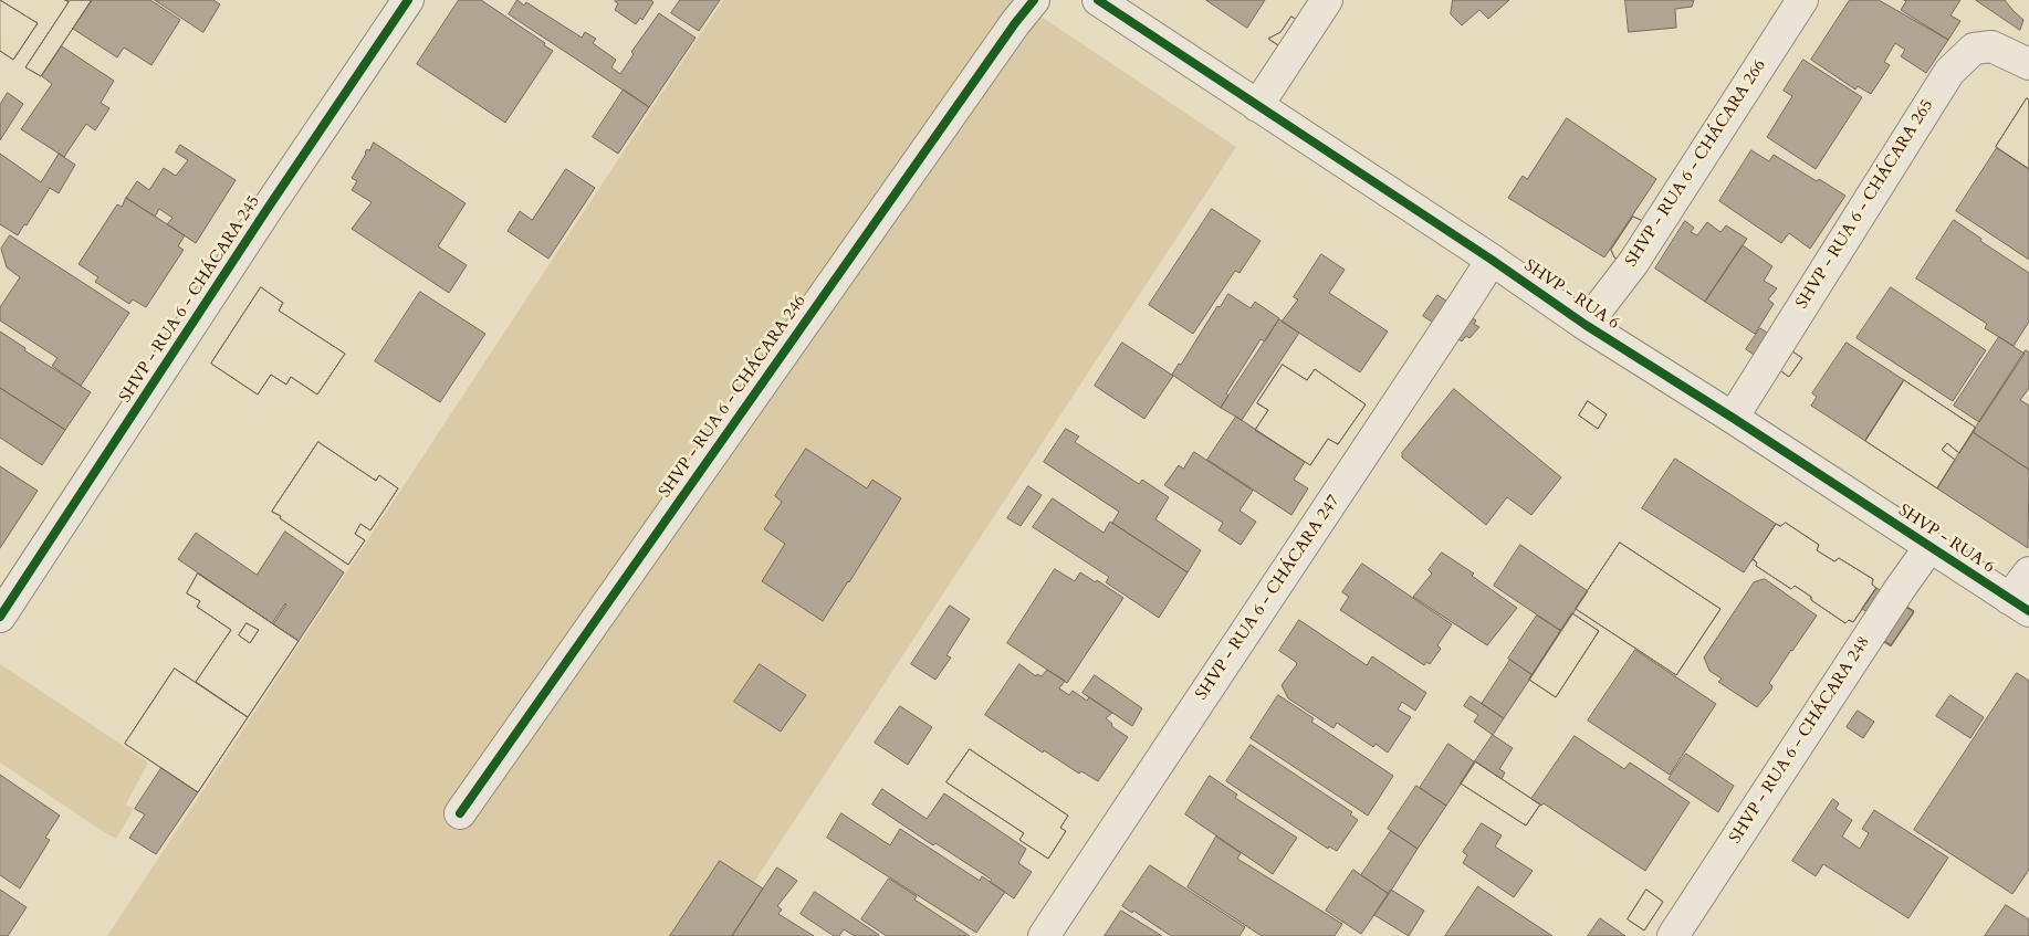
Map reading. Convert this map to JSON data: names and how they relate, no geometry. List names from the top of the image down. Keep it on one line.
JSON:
{"streets":{"street":["SHVP - RUA 6 - CHÁCARA 266","SHVP - RUA 6 - CHÁCARA 265","SHVP - RUA 6","SHVP - RUA 6 - CHÁCARA 245","SHVP - RUA 6 - CHÁCARA 246","SHVP - RUA 6 - CHÁCARA 247","SHVP - RUA 6 - CHÁCARA 248"]},"crossings":[["SHVP - RUA 6 - CHÁCARA 266","SHVP - RUA 6"],["SHVP - RUA 6 - CHÁCARA 265","SHVP - RUA 6"],["SHVP - RUA 6","SHVP - RUA 6 - CHÁCARA 247"],["SHVP - RUA 6","SHVP - RUA 6 - CHÁCARA 248"]]}
